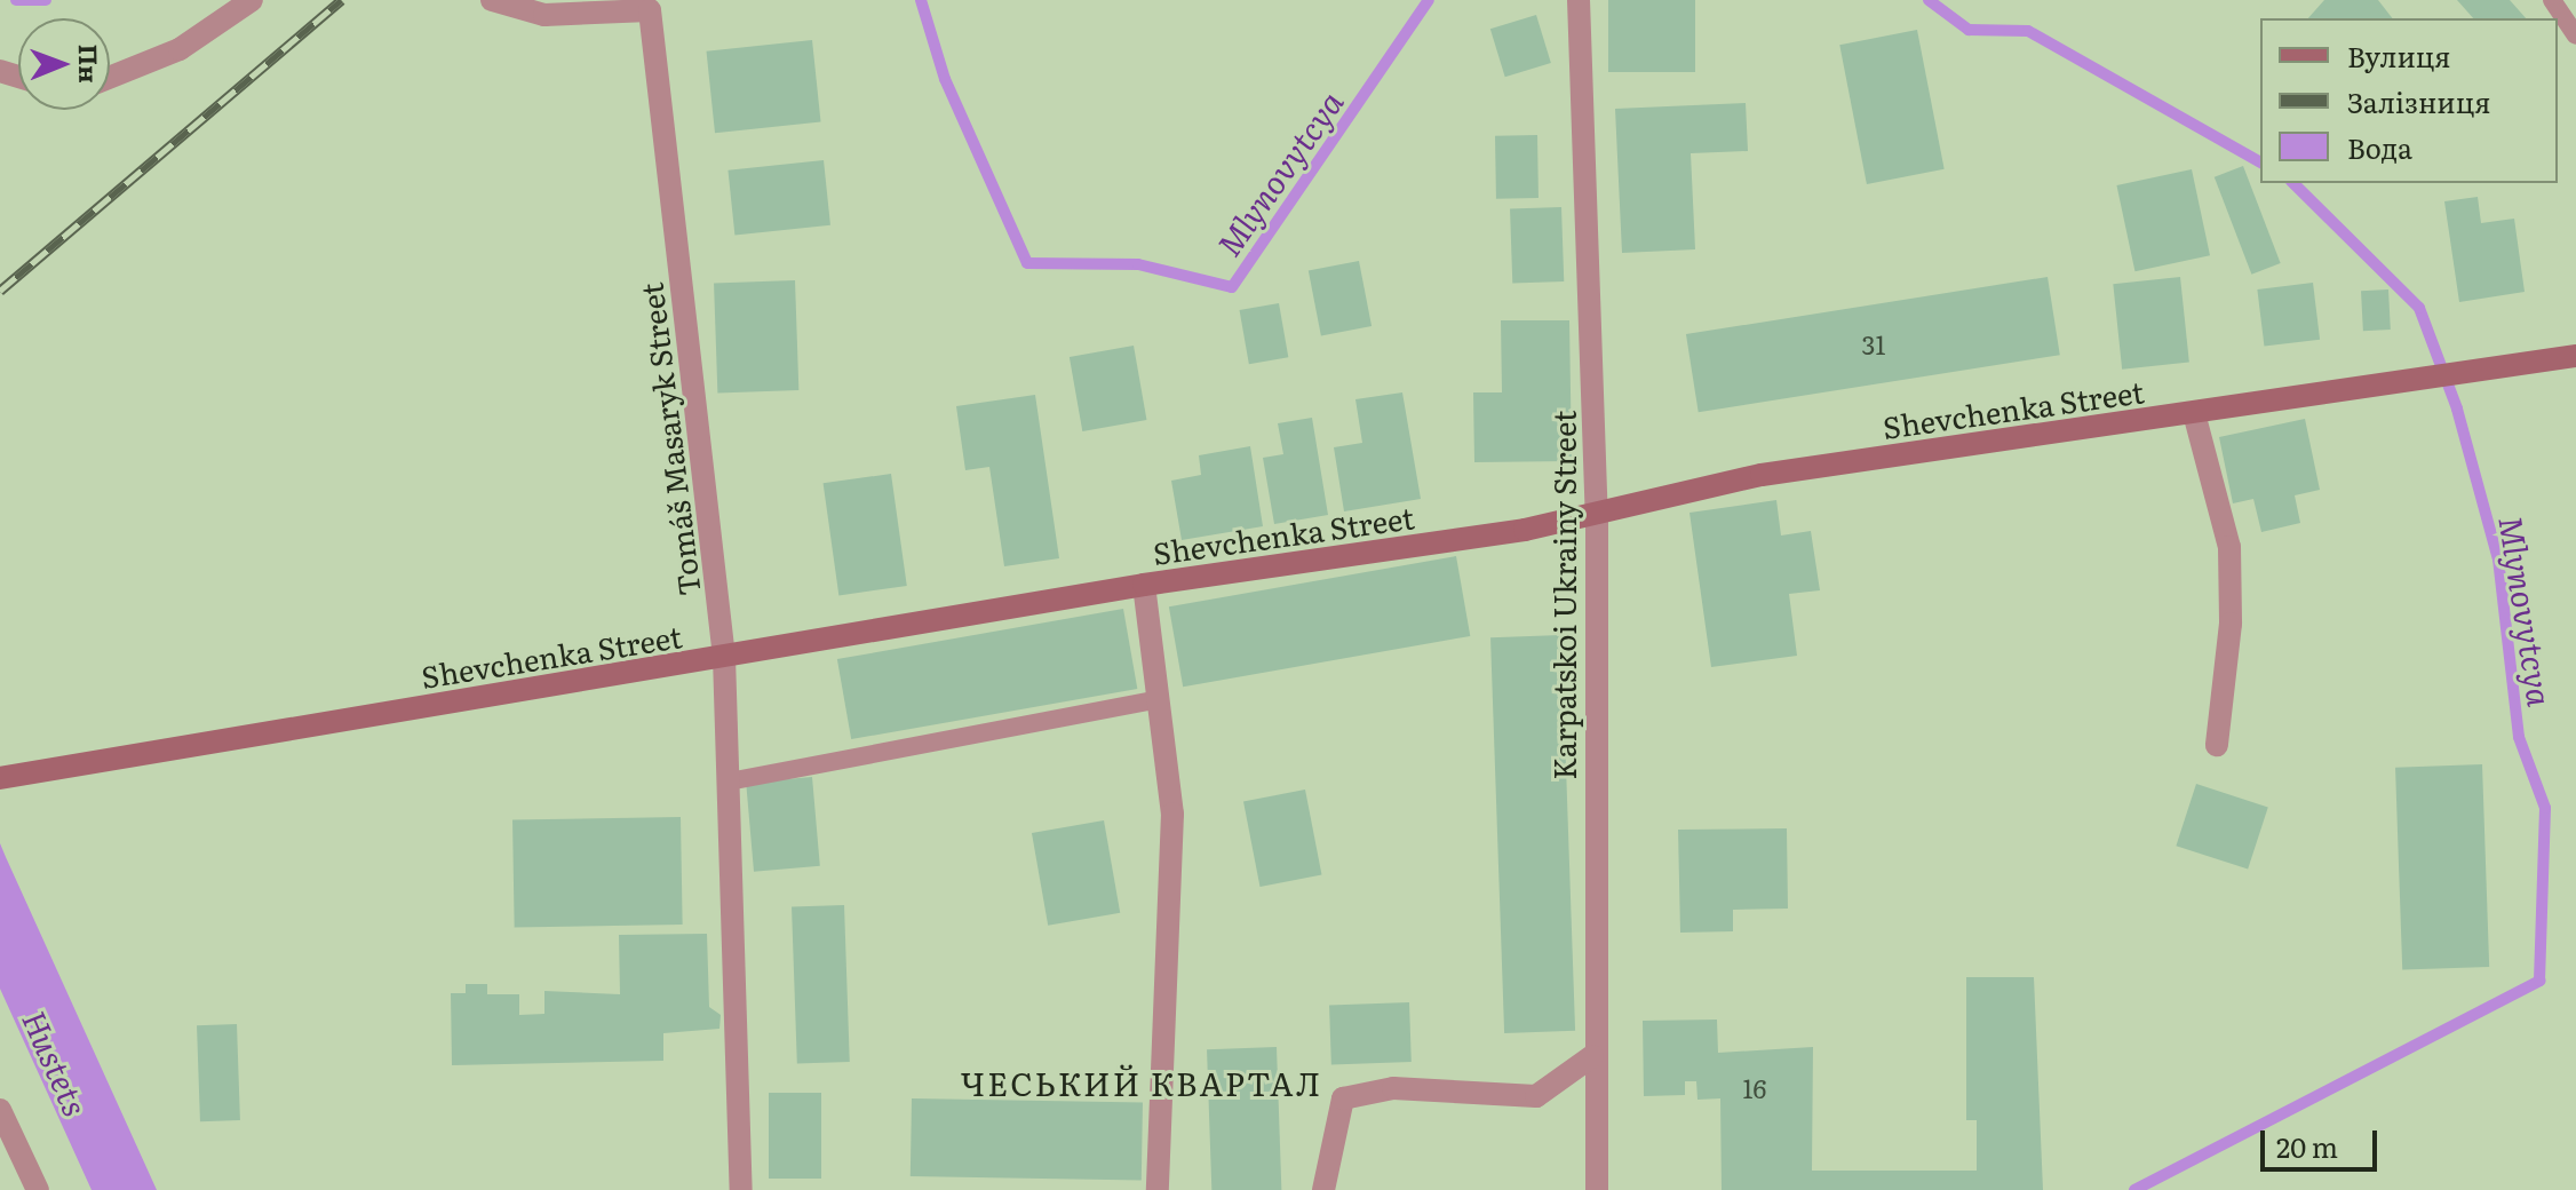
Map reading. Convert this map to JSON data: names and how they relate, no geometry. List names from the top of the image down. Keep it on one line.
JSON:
{"streets":{"main road":["Shevchenka Street"],"street":["Tomáš Masaryk Street","Karpatskoi Ukrainy Street"]},"crossings":[["Shevchenka Street","Tomáš Masaryk Street"],["Shevchenka Street","Karpatskoi Ukrainy Street"]],"districts":["ЧЕСЬКИЙ КВАРТАЛ"],"water":["Mlynovytcya","Hustets"],"house_numbers":["31","16"],"legend":["Вулиця","Залізниця","Вода"],"scale_bar":"20 m","north":"right"}
